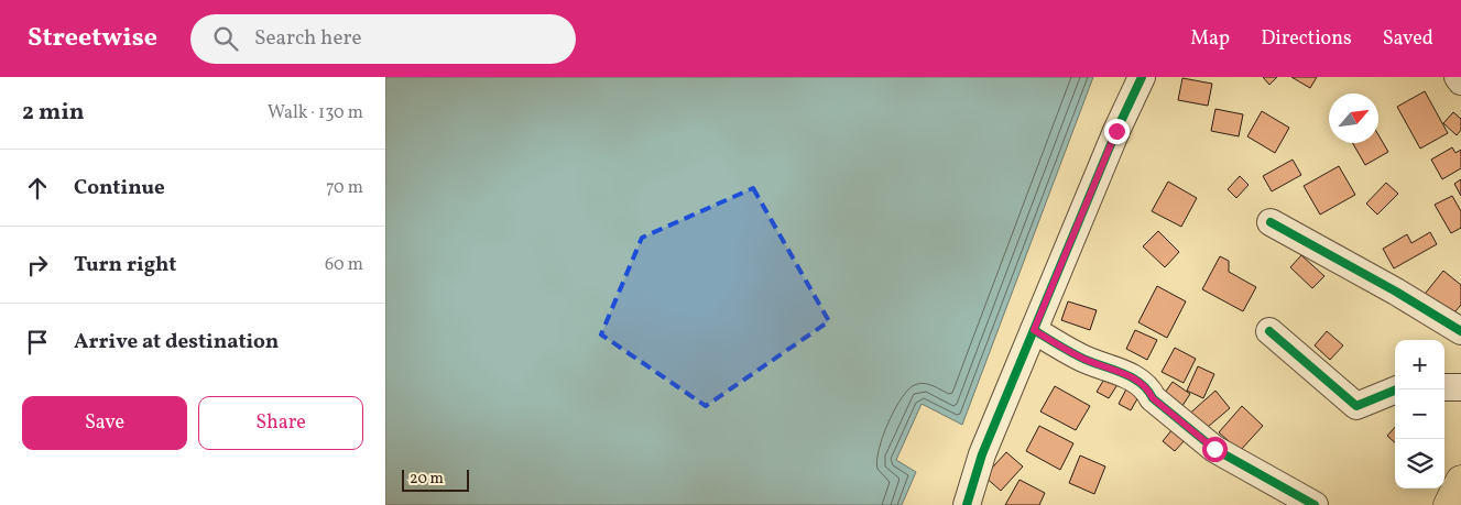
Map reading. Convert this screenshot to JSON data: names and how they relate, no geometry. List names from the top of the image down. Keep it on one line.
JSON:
{"scale_bar":"20 m","north":"top right","page":{"header":"Streetwise","search":"Search here","nav":["Map","Directions","Saved"],"heading":["2 min","Walk · 130 m"],"list":[["Continue","70 m"],["Turn right","60 m"],"Arrive at destination"],"map_buttons":["+","−"],"buttons":["Save","Share"],"scale":"20 m"}}
